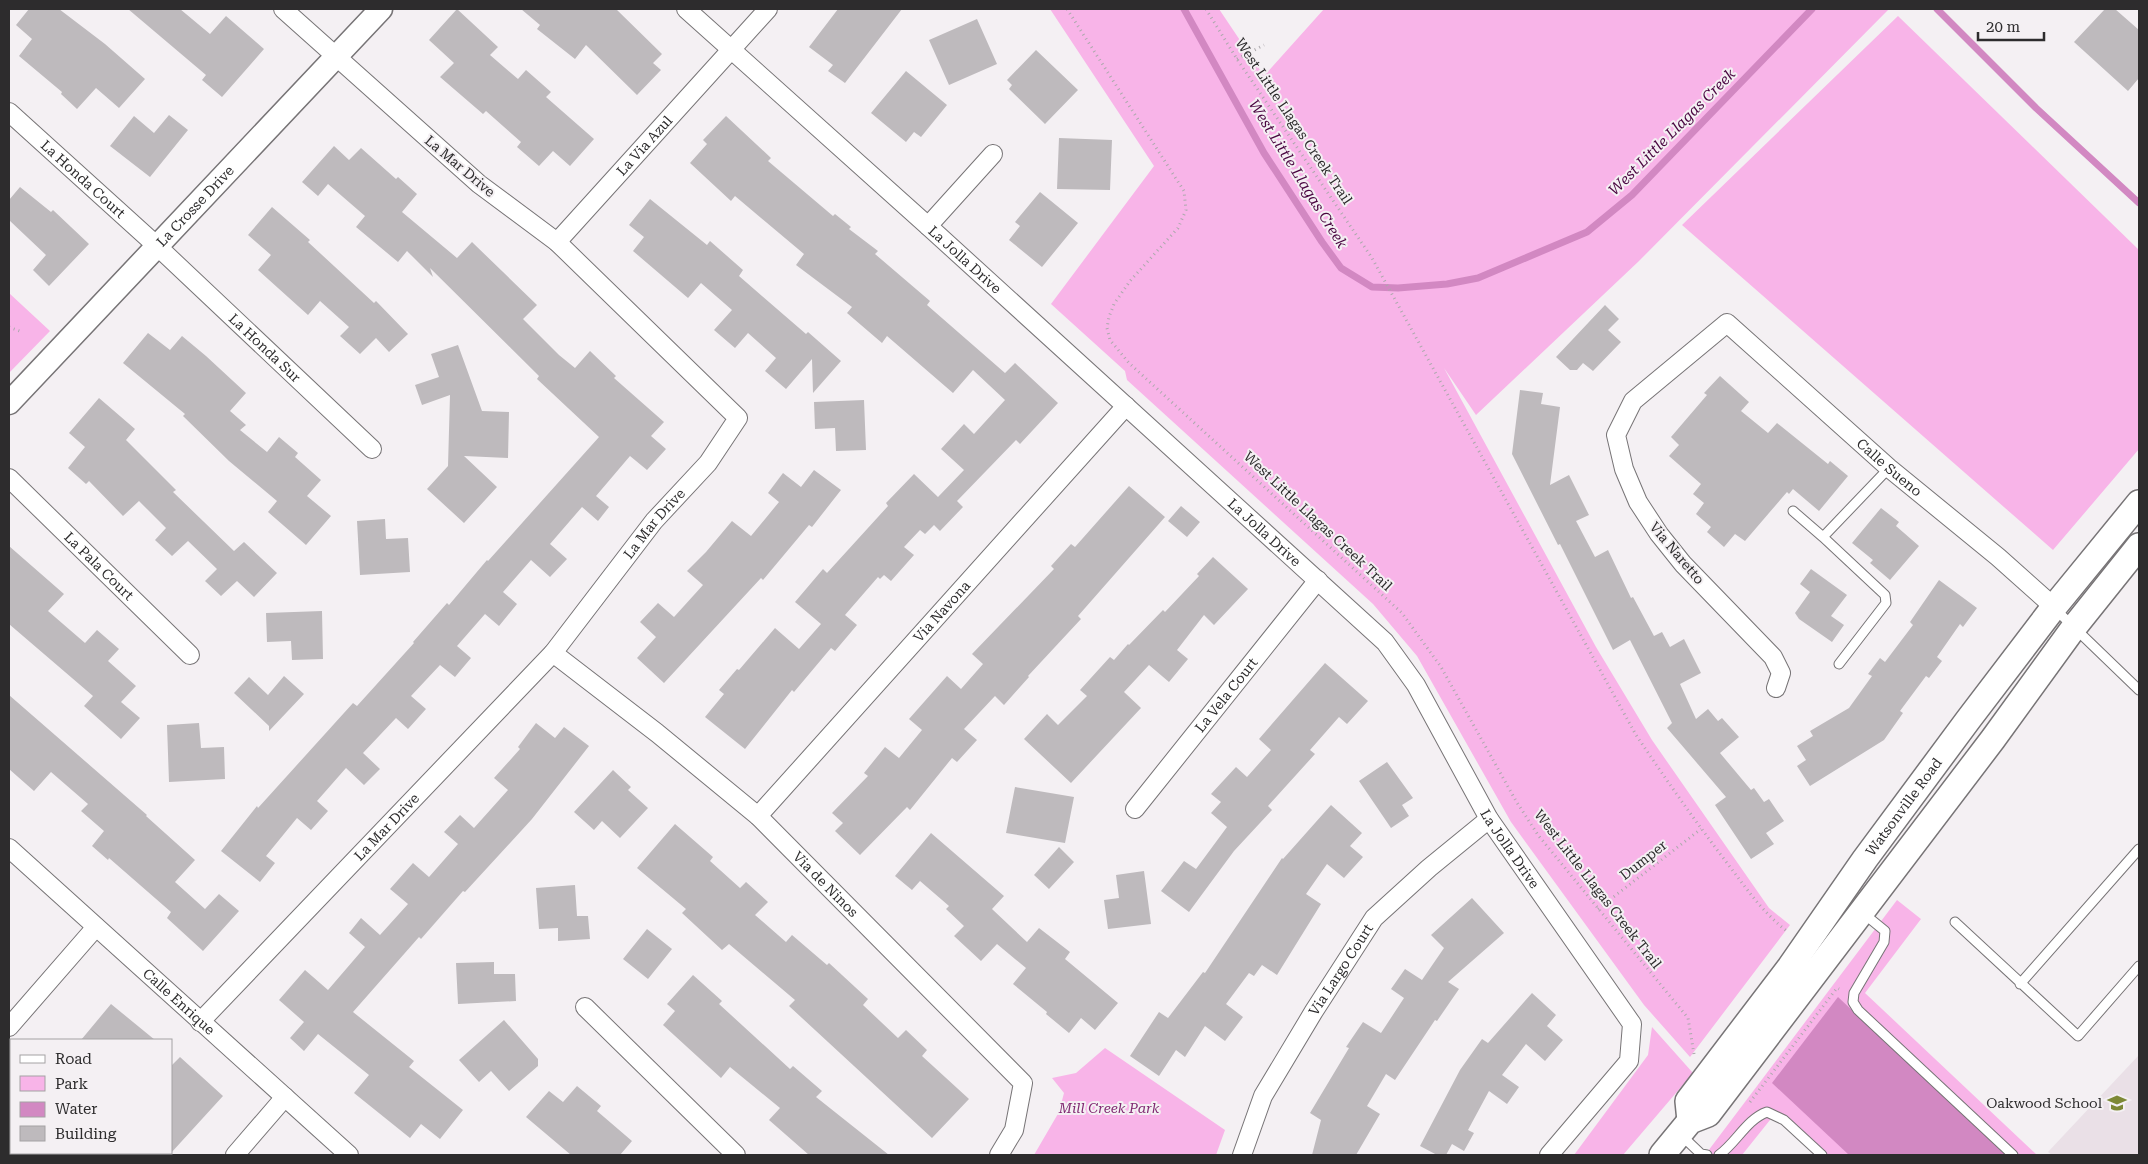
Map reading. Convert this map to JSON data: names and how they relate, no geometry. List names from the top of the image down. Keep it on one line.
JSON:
{"streets":{"main road":["Watsonville Road"],"street":["La Via Azul","La Mar Drive","La Honda Court","La Crosse Drive","La Jolla Drive","La Honda Sur","Calle Sueno","Via Naretto","La Pala Court","Via Navona","La Vela Court","Via de Ninos","Via Largo Court","Calle Enrique"],"path":["West Little Llagas Creek Trail","Dumper"]},"crossings":[["West Little Llagas Creek Trail","Dumper"],["La Via Azul","La Mar Drive"],["La Via Azul","La Jolla Drive"],["La Mar Drive","La Crosse Drive"],["La Mar Drive","Via de Ninos"],["La Mar Drive","Calle Enrique"],["La Honda Court","La Crosse Drive"],["La Honda Court","La Honda Sur"],["La Crosse Drive","La Honda Sur"],["La Jolla Drive","Via Navona"],["La Jolla Drive","La Vela Court"],["La Jolla Drive","Via Largo Court"],["Calle Sueno","Via Naretto"],["Calle Sueno","Watsonville Road"],["Via Navona","Via de Ninos"]],"water":["West Little Llagas Creek"],"parks":["Mill Creek Park"],"places":{"school or university":["Oakwood School"]},"legend":["Road","Park","Water","Building"],"scale_bar":"20 m"}
